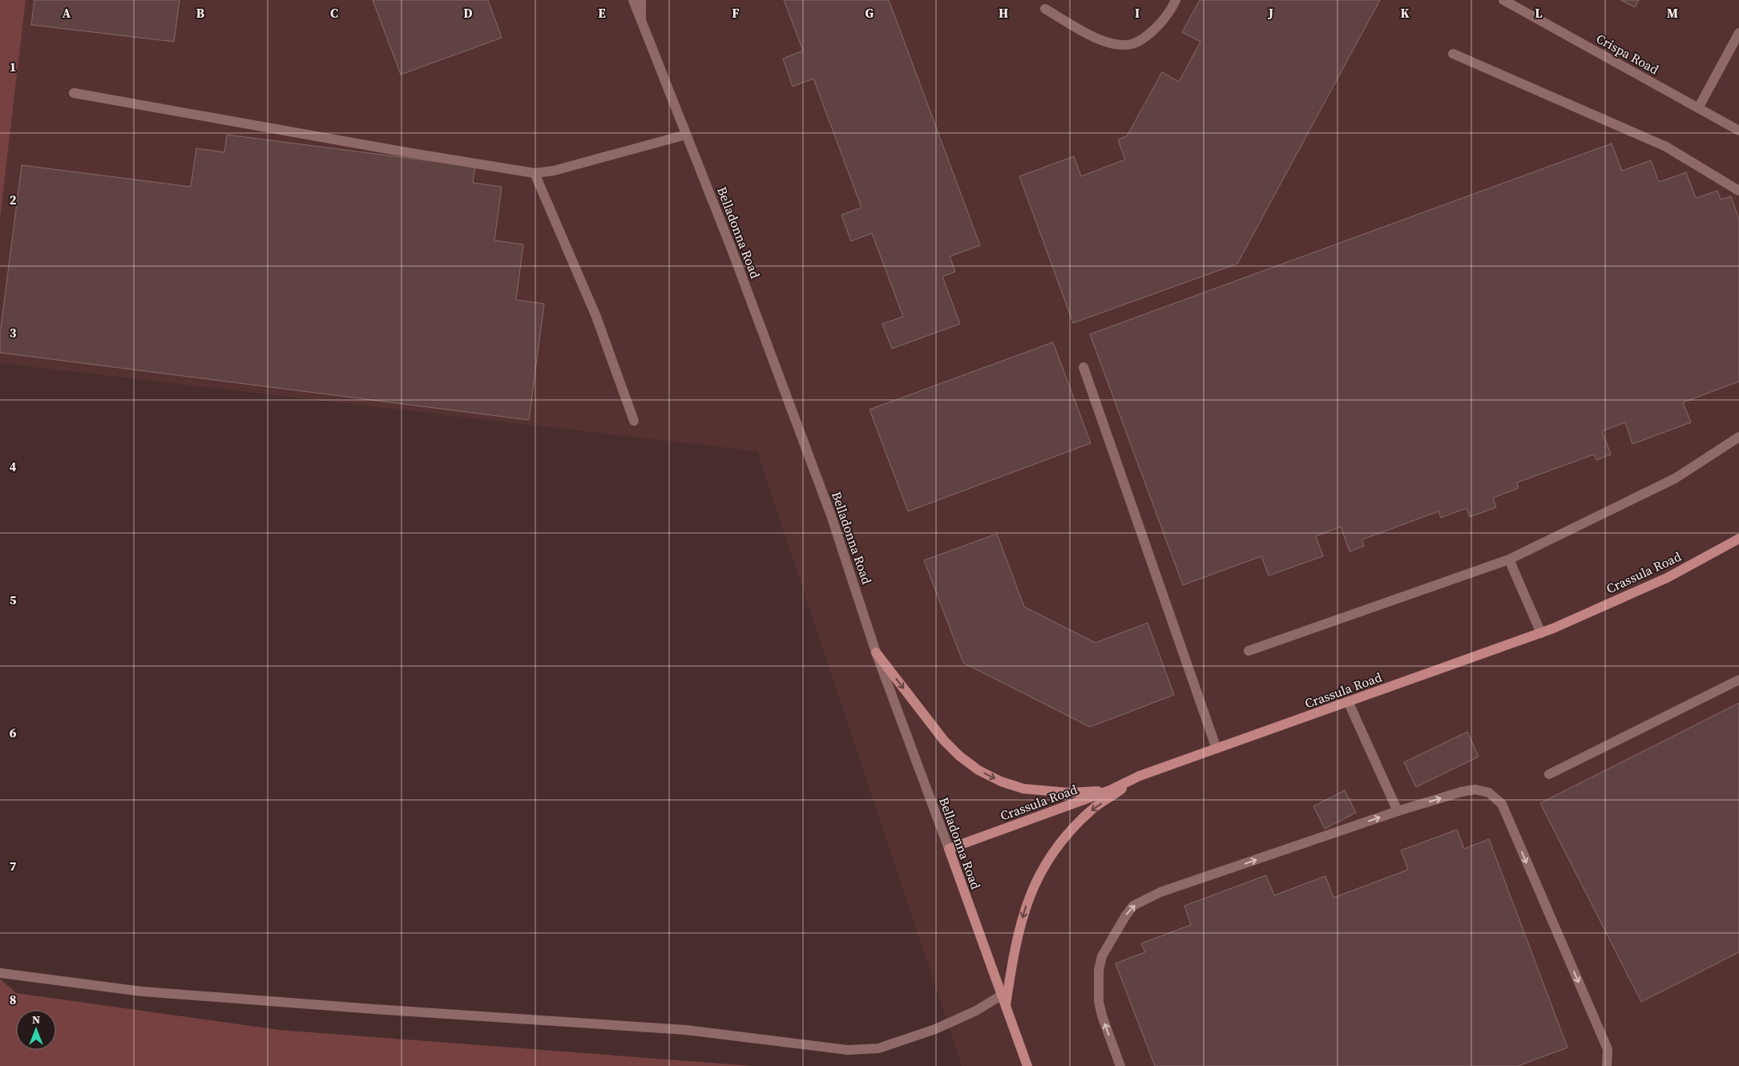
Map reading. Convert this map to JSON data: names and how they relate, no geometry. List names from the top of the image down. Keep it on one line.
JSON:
{"streets":{"street":["Crispa Road","Belladonna Road","Crassula Road"]},"crossings":[["Belladonna Road","Crassula Road"]],"north":"top","grid":{"columns":["A","B","C","D","E","F","G","H","I","J","K","L","M"],"rows":["1","2","3","4","5","6","7","8"]}}
